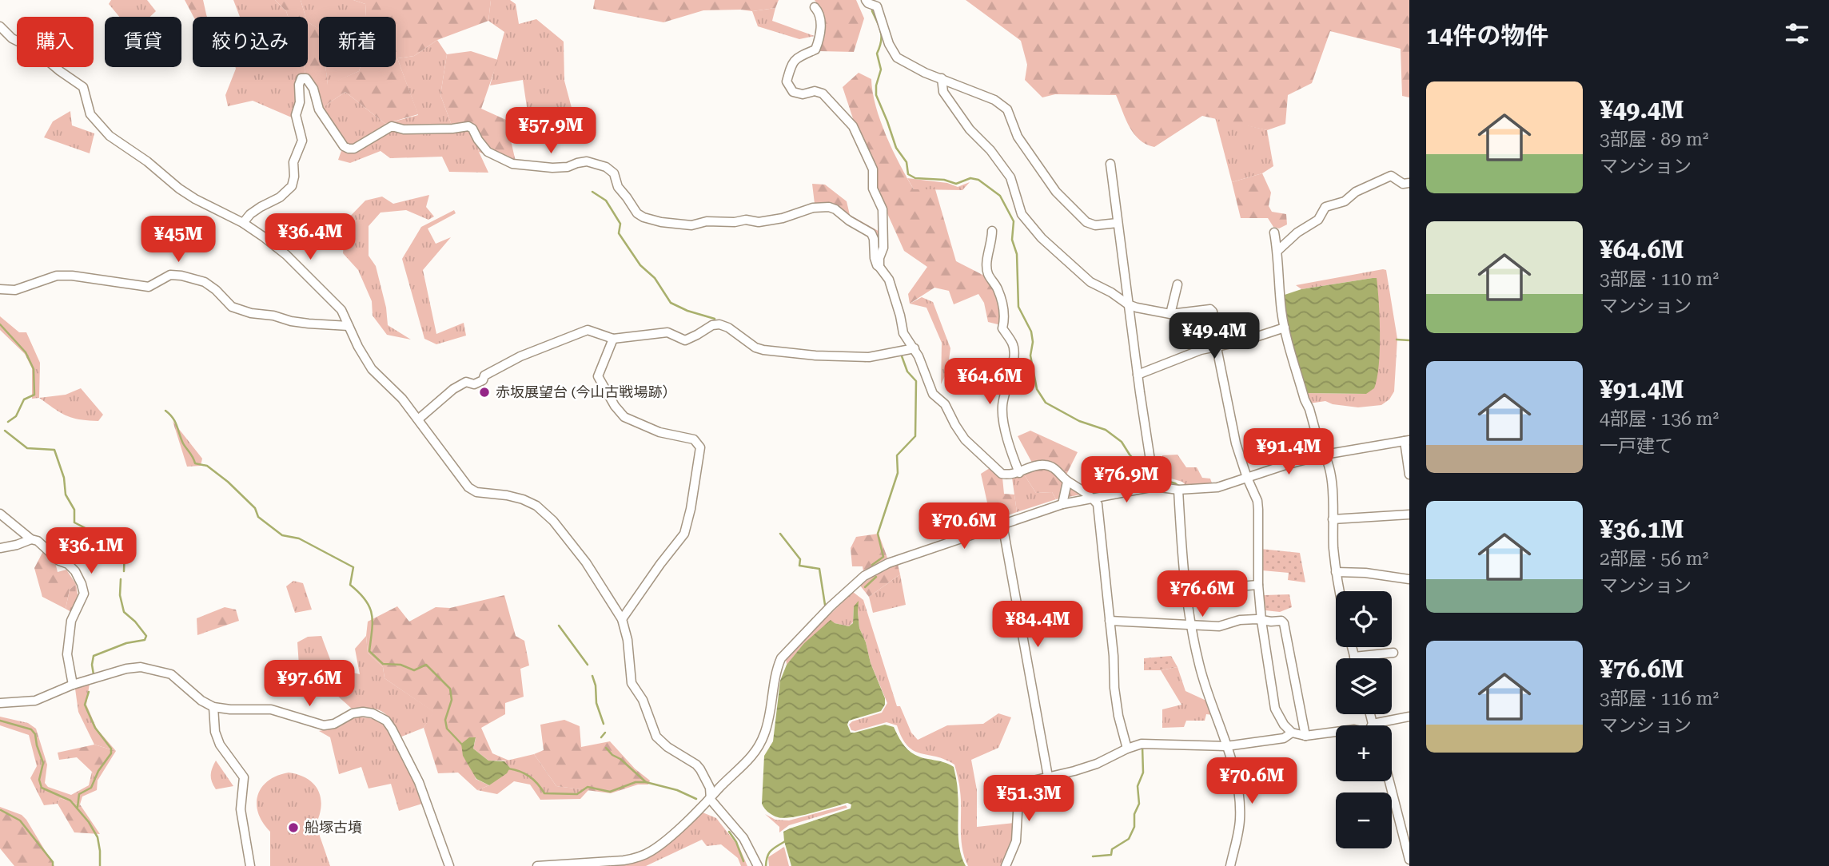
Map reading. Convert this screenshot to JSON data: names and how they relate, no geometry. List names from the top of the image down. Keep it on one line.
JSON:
{"places":["赤坂展望台 (今山古戦場跡）","船塚古墳"],"page":{"heading":"14件の物件","chip":["購入","賃貸","絞り込み","新着"],"list":[{"name":"¥49.4M","note":"3部屋 · 89 m² · マンション"},{"name":"¥64.6M","note":"3部屋 · 110 m² · マンション"},{"name":"¥91.4M","note":"4部屋 · 136 m² · 一戸建て"},{"name":"¥36.1M","note":"2部屋 · 56 m² · マンション"},{"name":"¥76.6M","note":"3部屋 · 116 m² · マンション"}],"price":["¥57.9M","¥36.4M","¥45M","¥49.4M","¥64.6M","¥91.4M","¥76.9M","¥70.6M","¥36.1M","¥76.6M","¥84.4M","¥97.6M","¥70.6M","¥51.3M"],"map_buttons":["+","−"]}}
